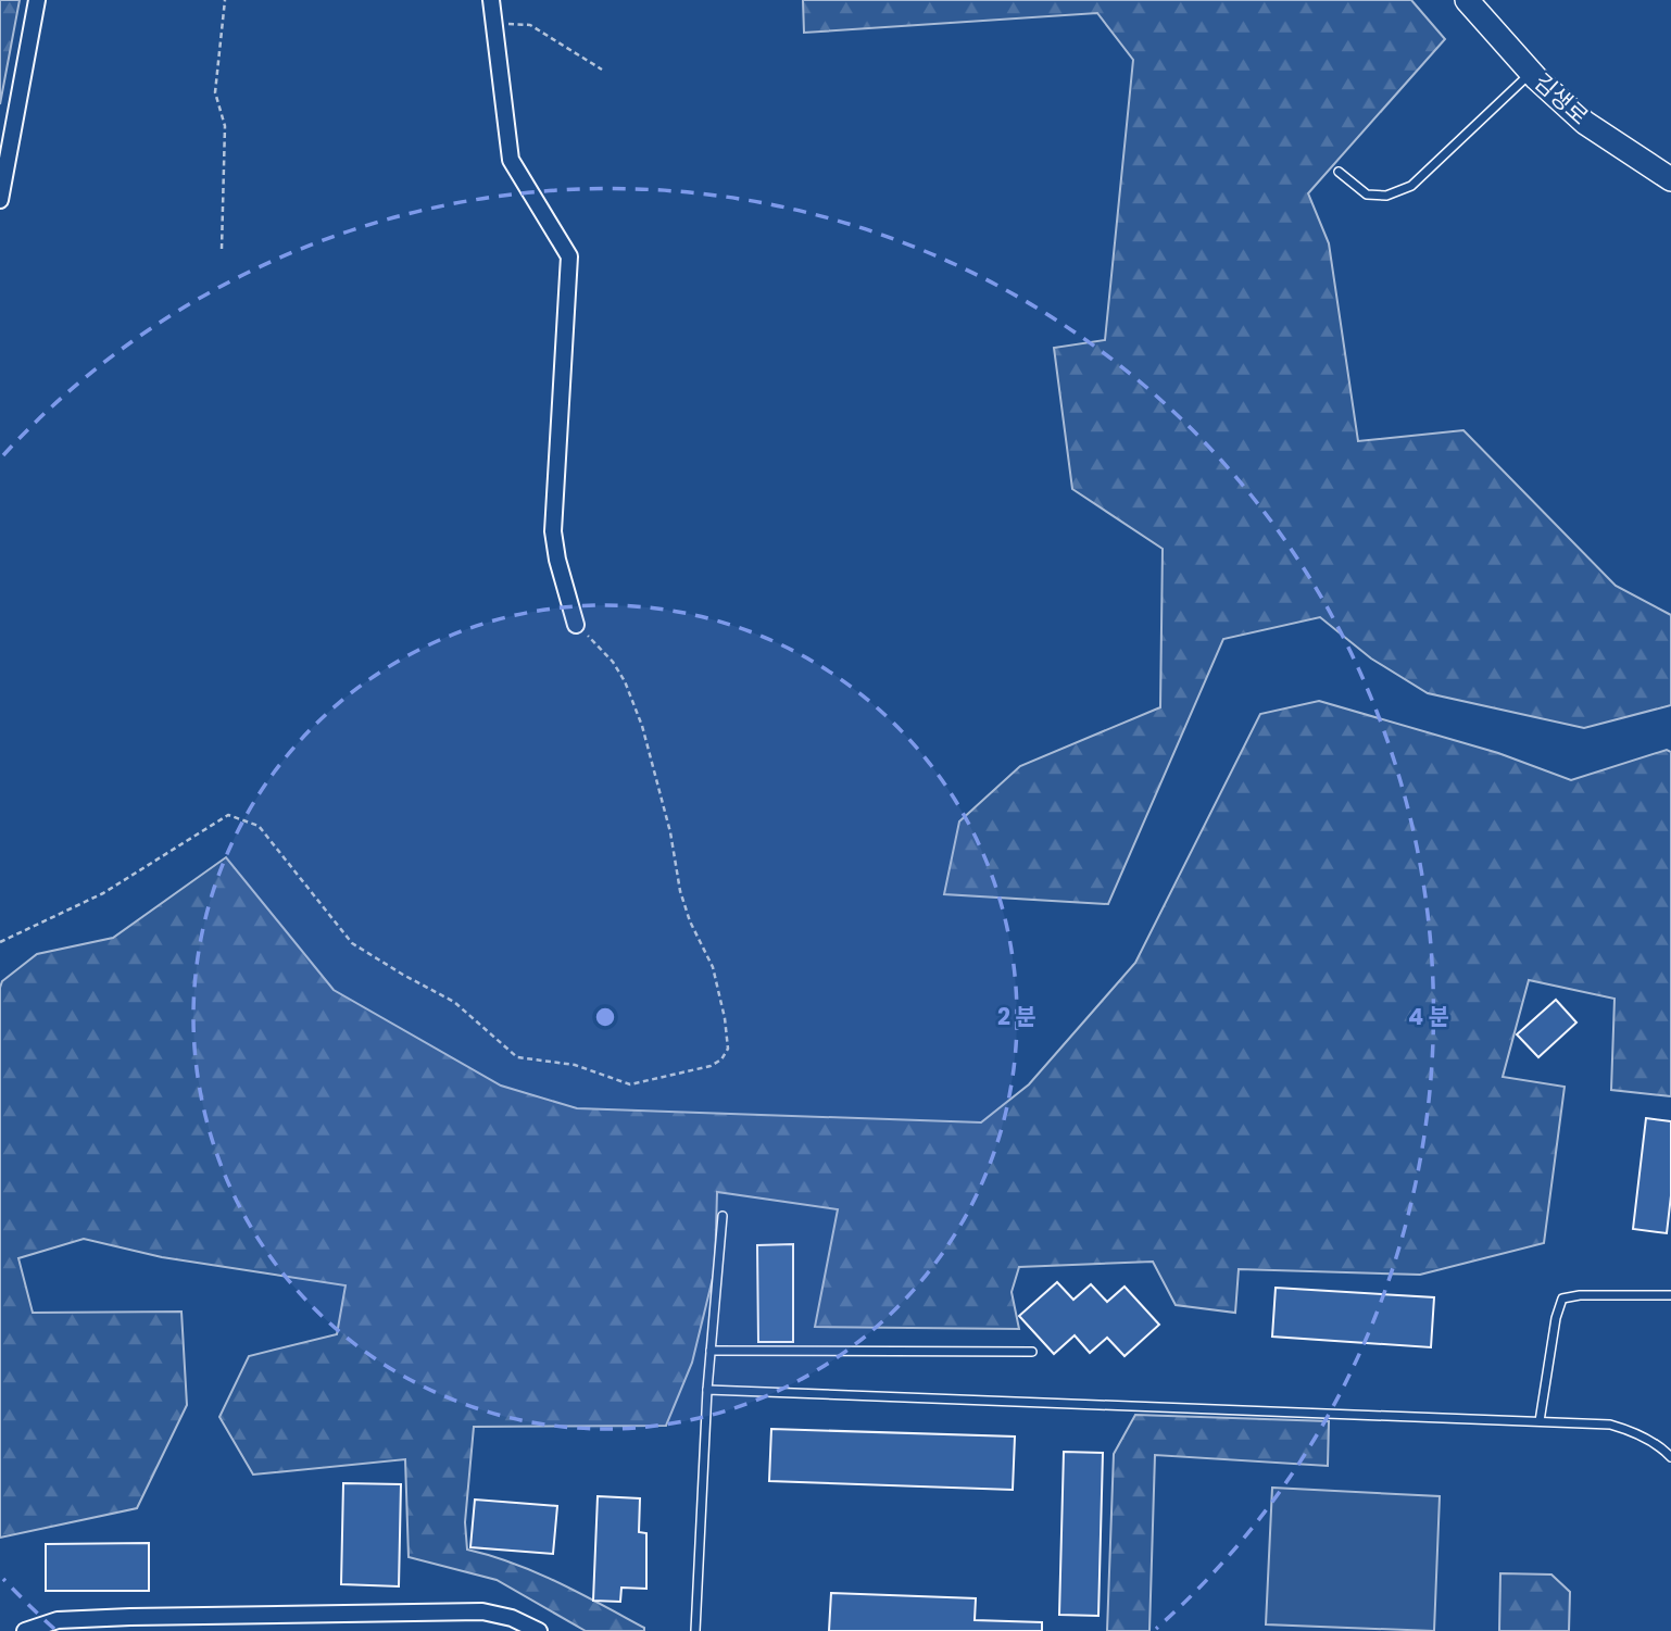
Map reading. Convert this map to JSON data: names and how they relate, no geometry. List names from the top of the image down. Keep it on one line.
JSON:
{"streets":{"street":["김생로"]},"rings":["2 분","4 분"]}
